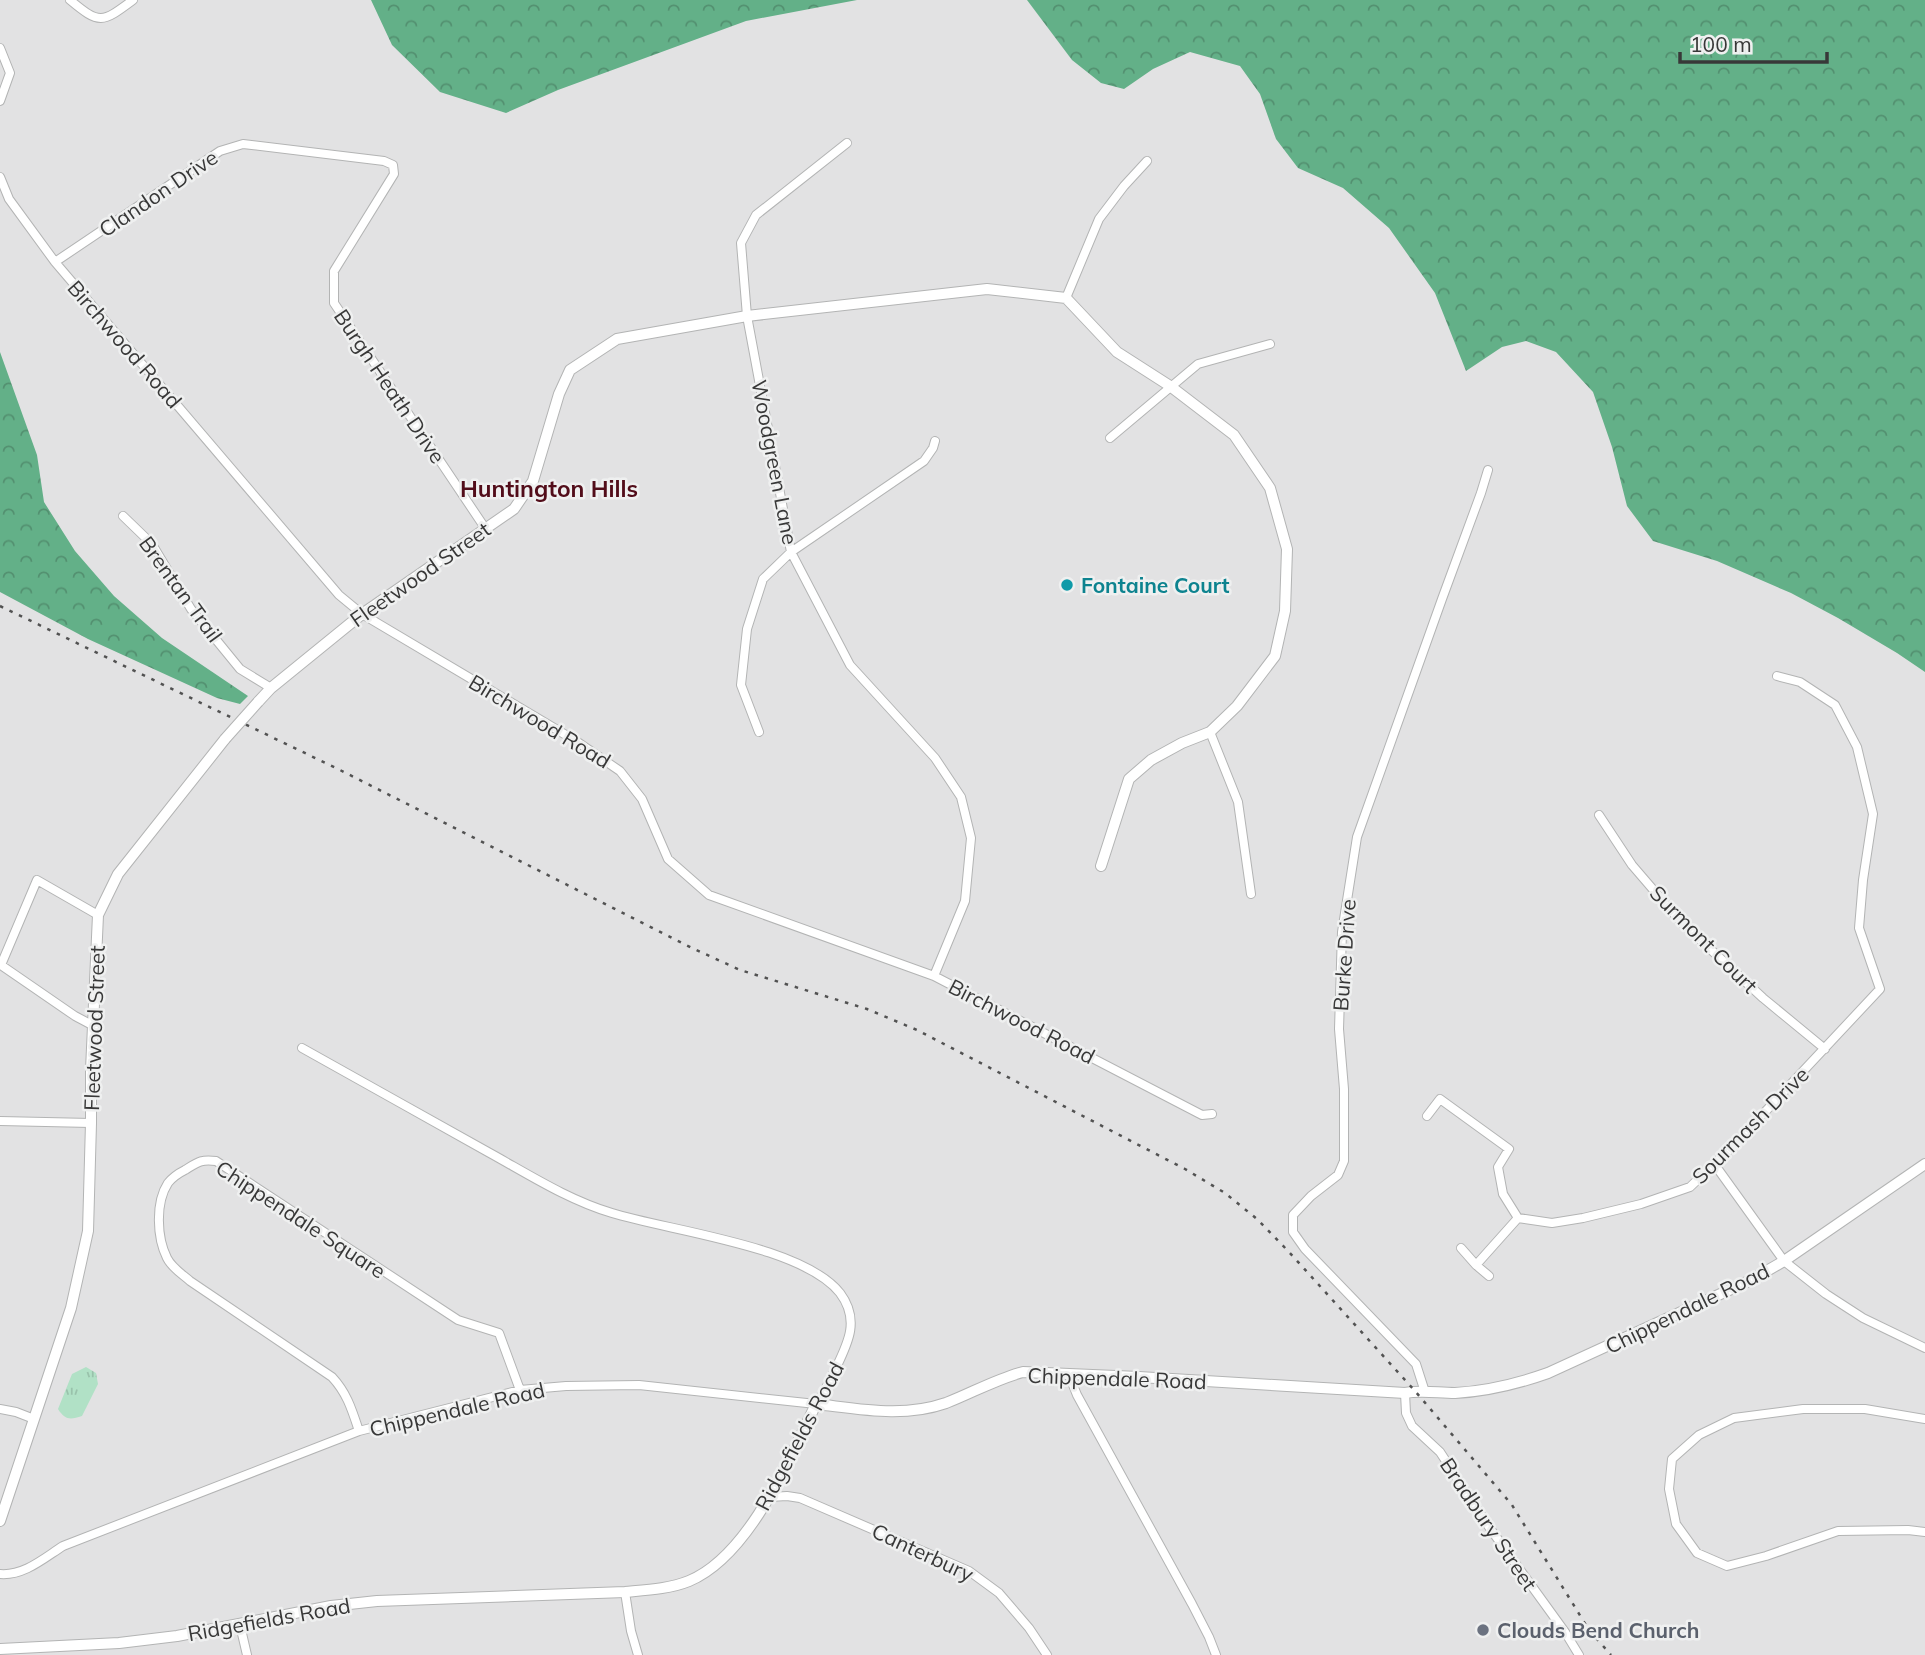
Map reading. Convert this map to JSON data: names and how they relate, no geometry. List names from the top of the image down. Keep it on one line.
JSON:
{"streets":{"street":["Clandon Drive","Birchwood Road","Burgh Heath Drive","Woodgreen Lane","Fleetwood Street","Brentan Trail","Surmont Court","Burke Drive","Sourmash Drive","Chippendale Square","Chippendale Road","Ridgefields Road","Bradbury Street","Canterbury"]},"crossings":[["Clandon Drive","Birchwood Road"],["Clandon Drive","Burgh Heath Drive"],["Birchwood Road","Woodgreen Lane"],["Birchwood Road","Fleetwood Street"],["Burgh Heath Drive","Fleetwood Street"],["Woodgreen Lane","Fleetwood Street"],["Fleetwood Street","Brentan Trail"],["Surmont Court","Sourmash Drive"],["Burke Drive","Chippendale Road"],["Chippendale Square","Chippendale Road"],["Chippendale Road","Ridgefields Road"],["Chippendale Road","Bradbury Street"],["Ridgefields Road","Canterbury"]],"districts":["Huntington Hills"],"places":["Fontaine Court","Clouds Bend Church"],"scale_bar":"100 m"}
